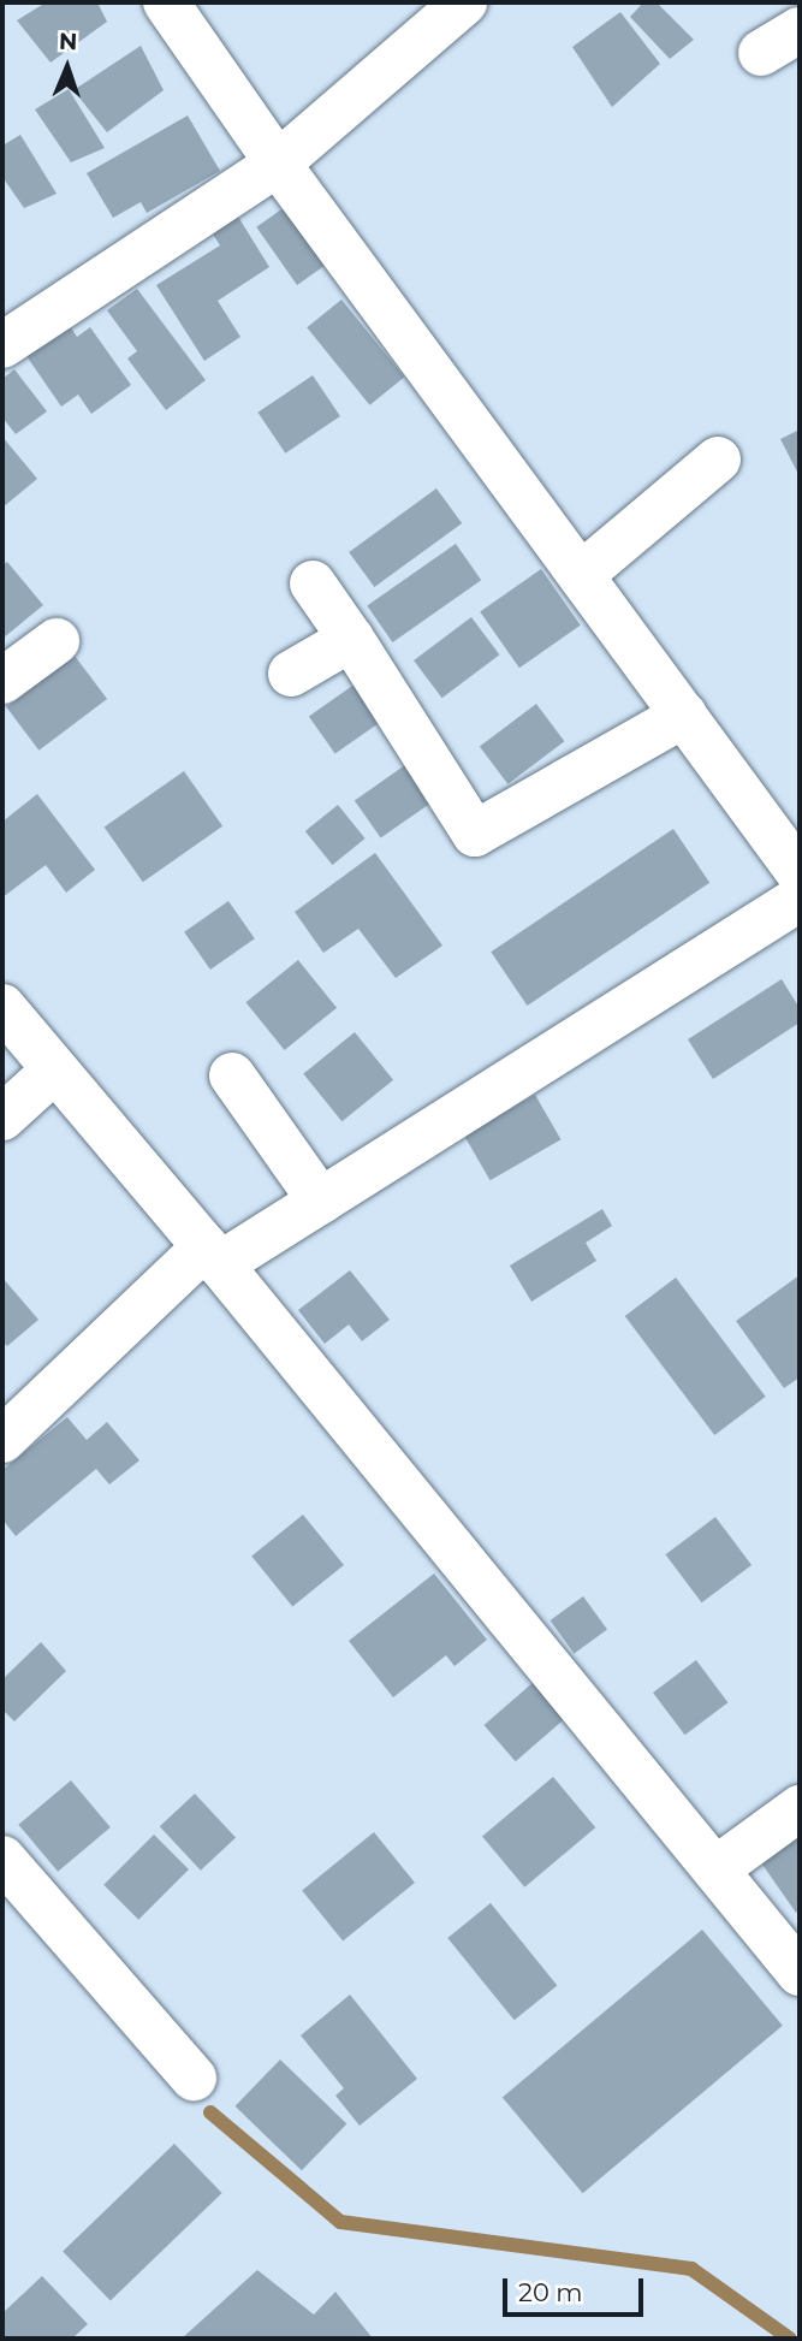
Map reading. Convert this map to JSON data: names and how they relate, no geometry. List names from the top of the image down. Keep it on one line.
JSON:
{"scale_bar":"20 m","north":"top"}
